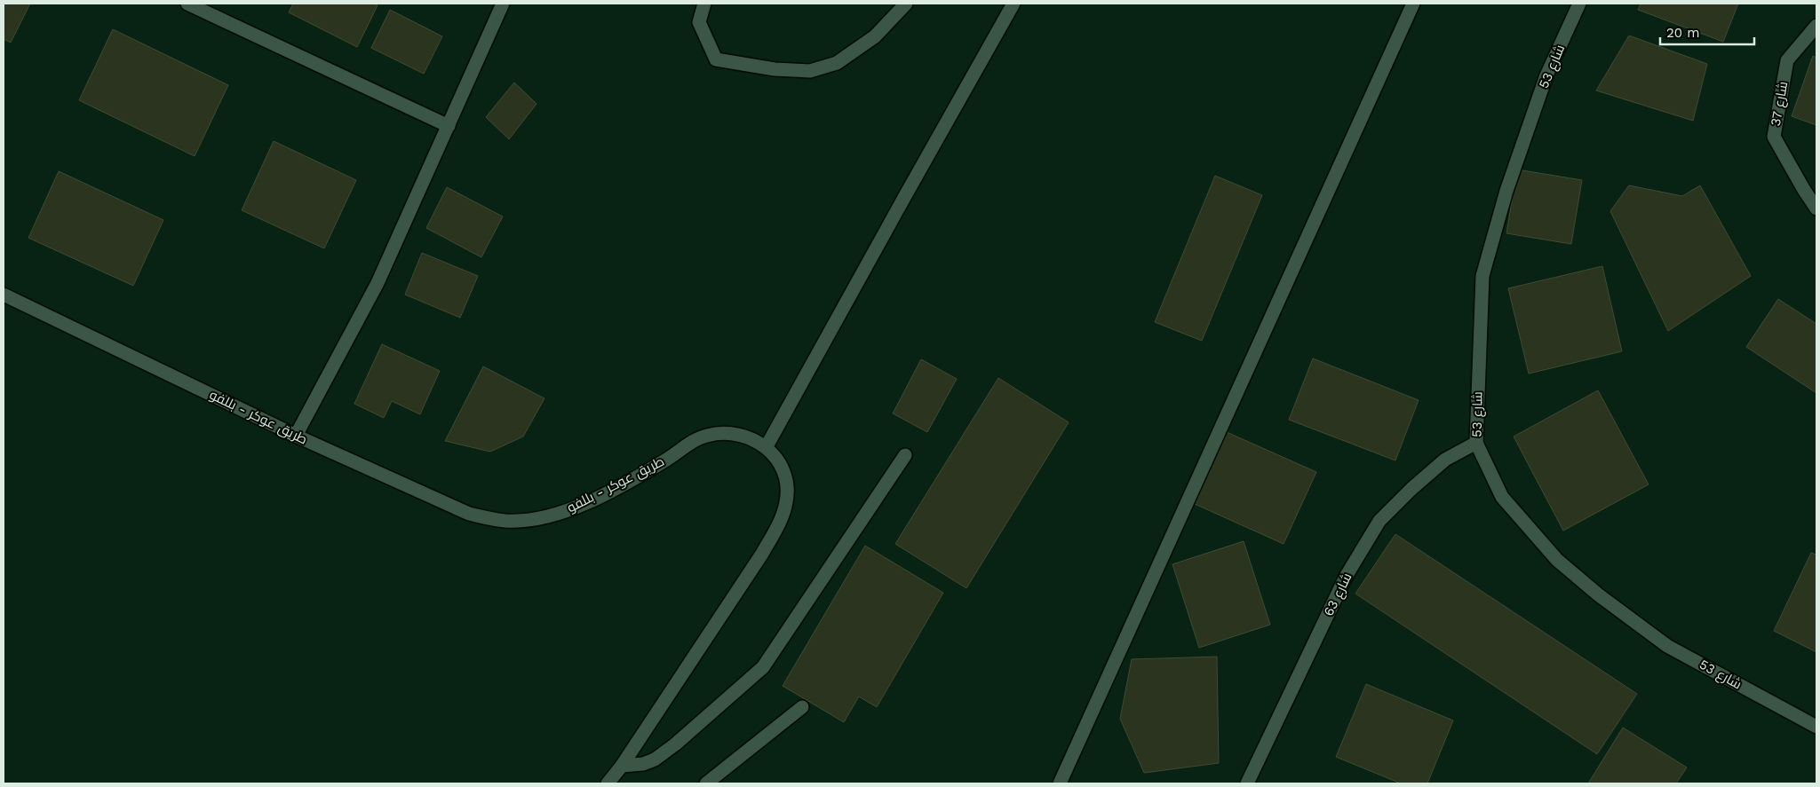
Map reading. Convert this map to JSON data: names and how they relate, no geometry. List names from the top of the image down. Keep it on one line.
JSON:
{"streets":{"street":["شارع 53","شارع 37","طريق عوكر - بللفو","شارع 63"]},"crossings":[["شارع 53","شارع 63"]],"scale_bar":"20 m"}
